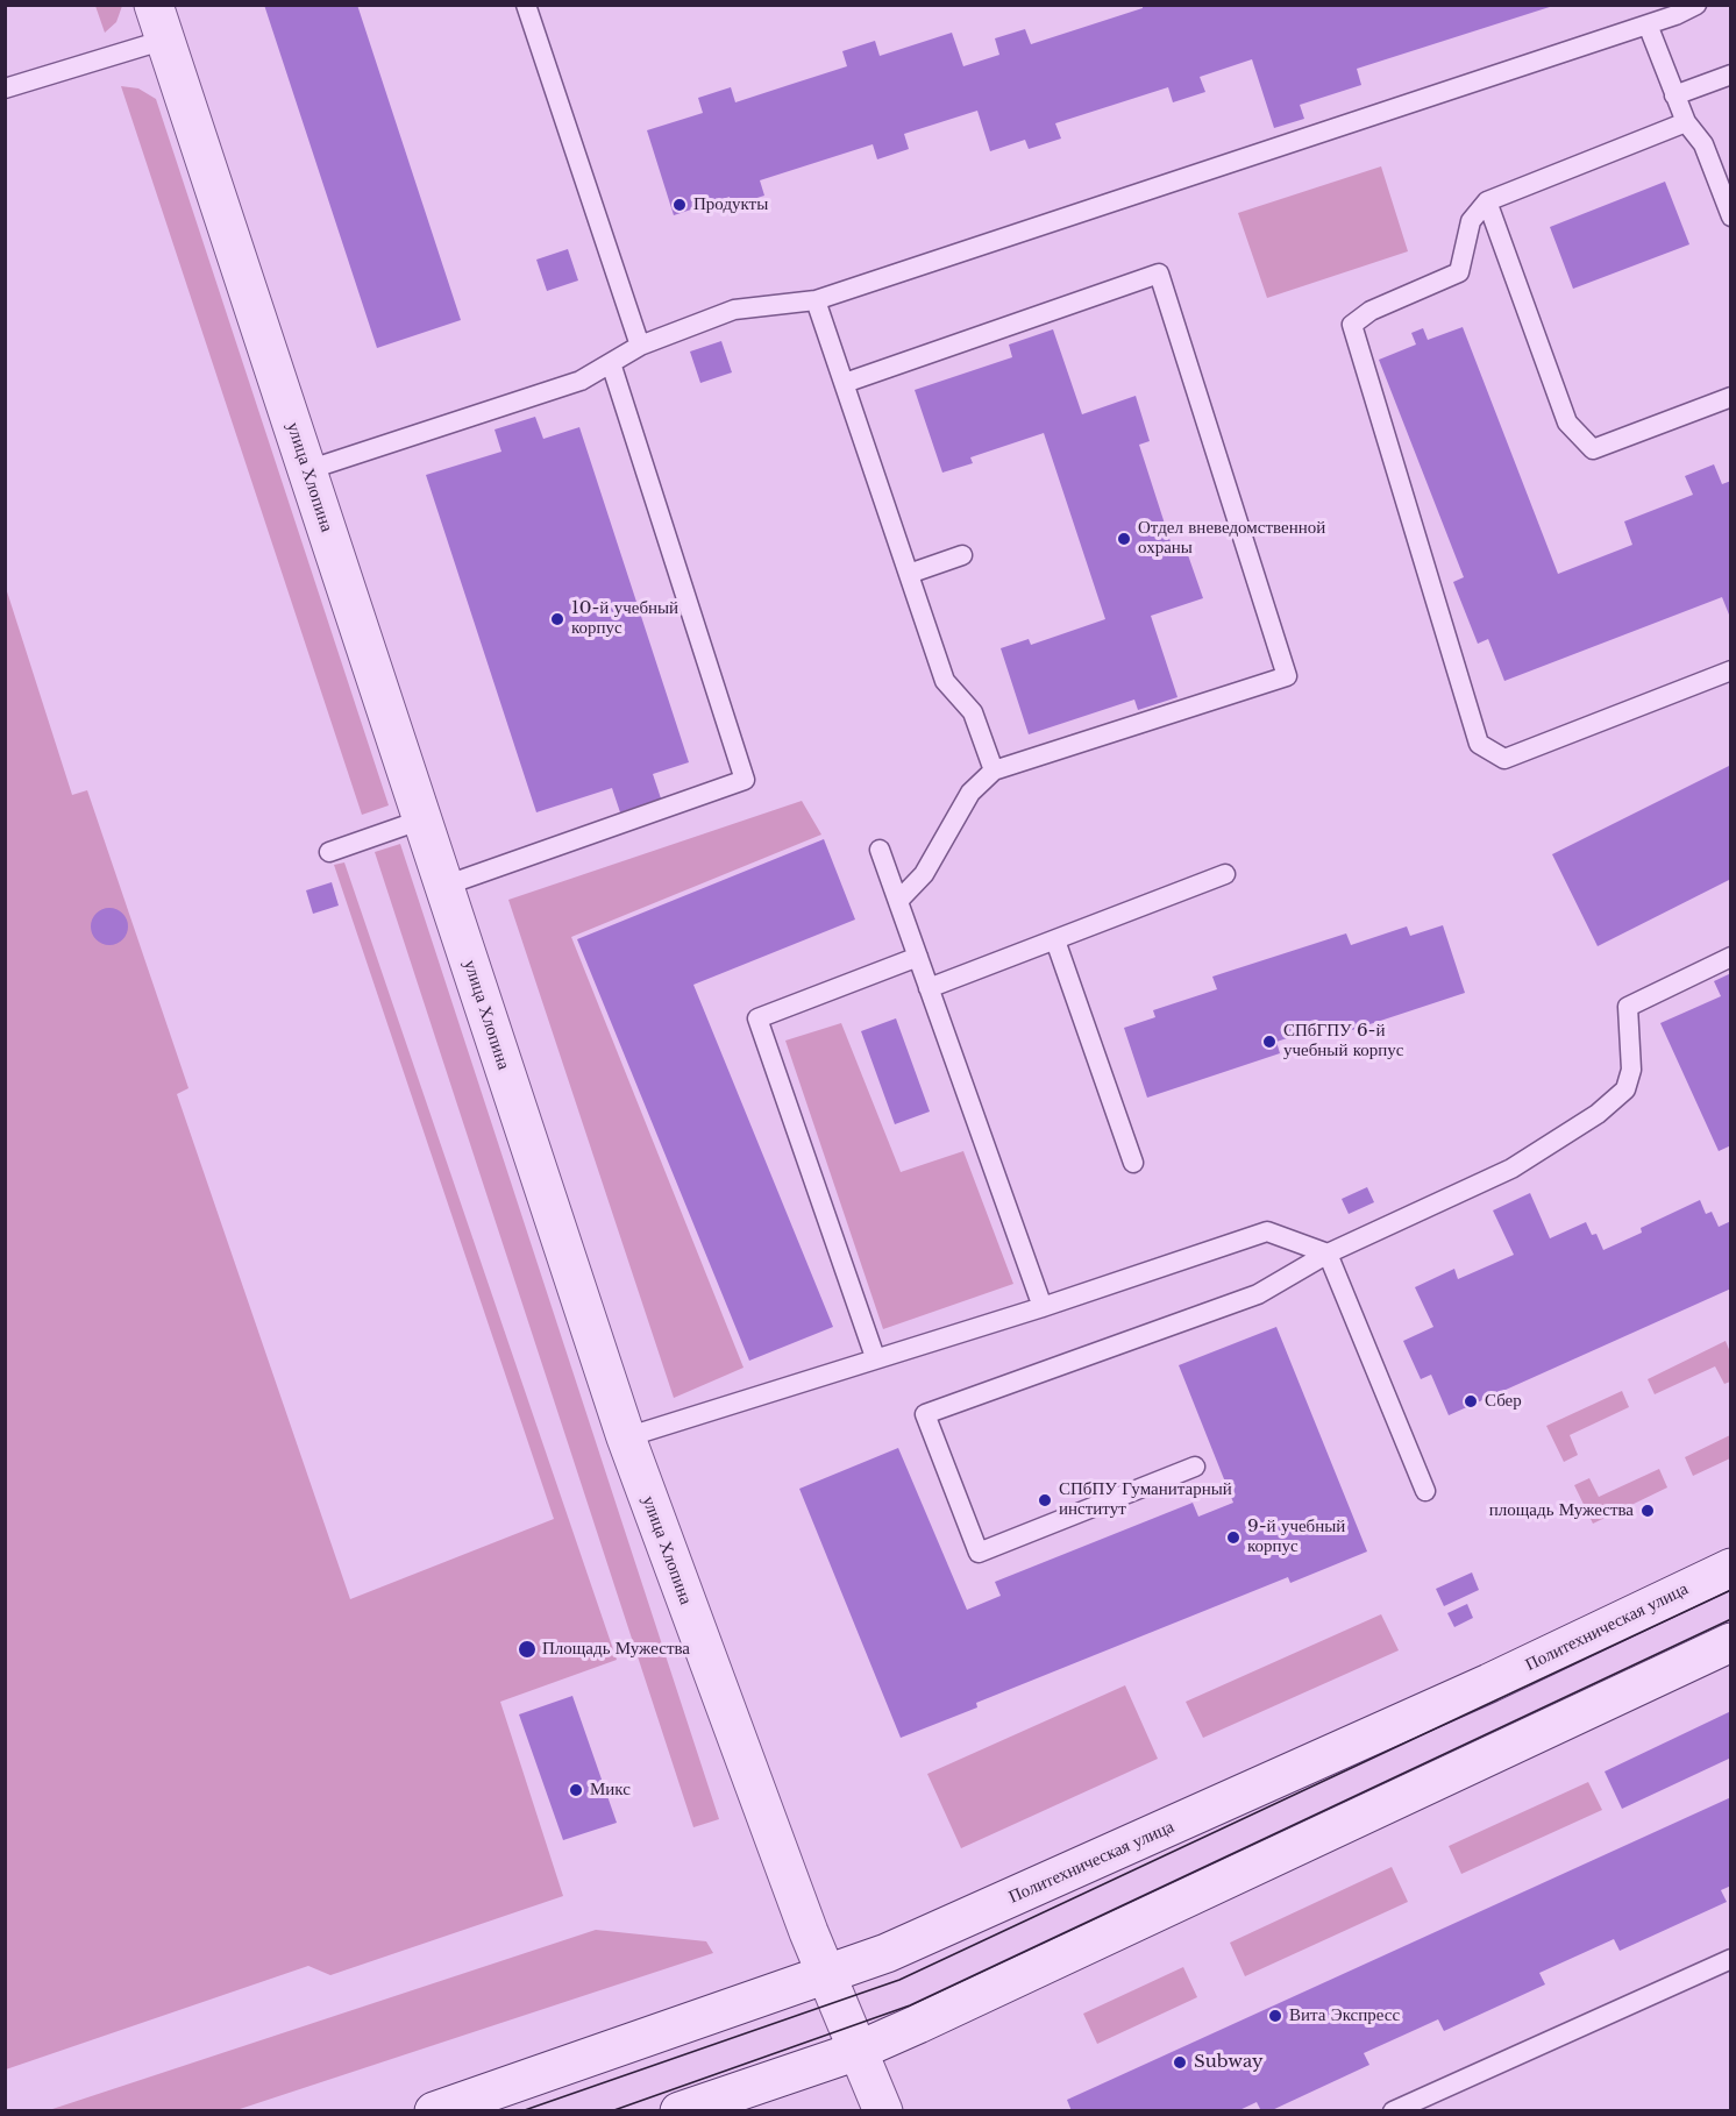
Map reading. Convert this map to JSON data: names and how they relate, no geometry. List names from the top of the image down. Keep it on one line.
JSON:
{"streets":{"main road":["улица Хлопина","Политехническая улица"]},"crossings":[["улица Хлопина","Политехническая улица"]],"places":["Продукты","Отдел вневедомственной охраны","10-й учебный корпус","СПбГПУ 6-й учебный корпус","Сбер","СПбПУ Гуманитарный институт","площадь Мужества","9-й учебный корпус","Площадь Мужества","Микс","Вита Экспресс","Subway"]}
